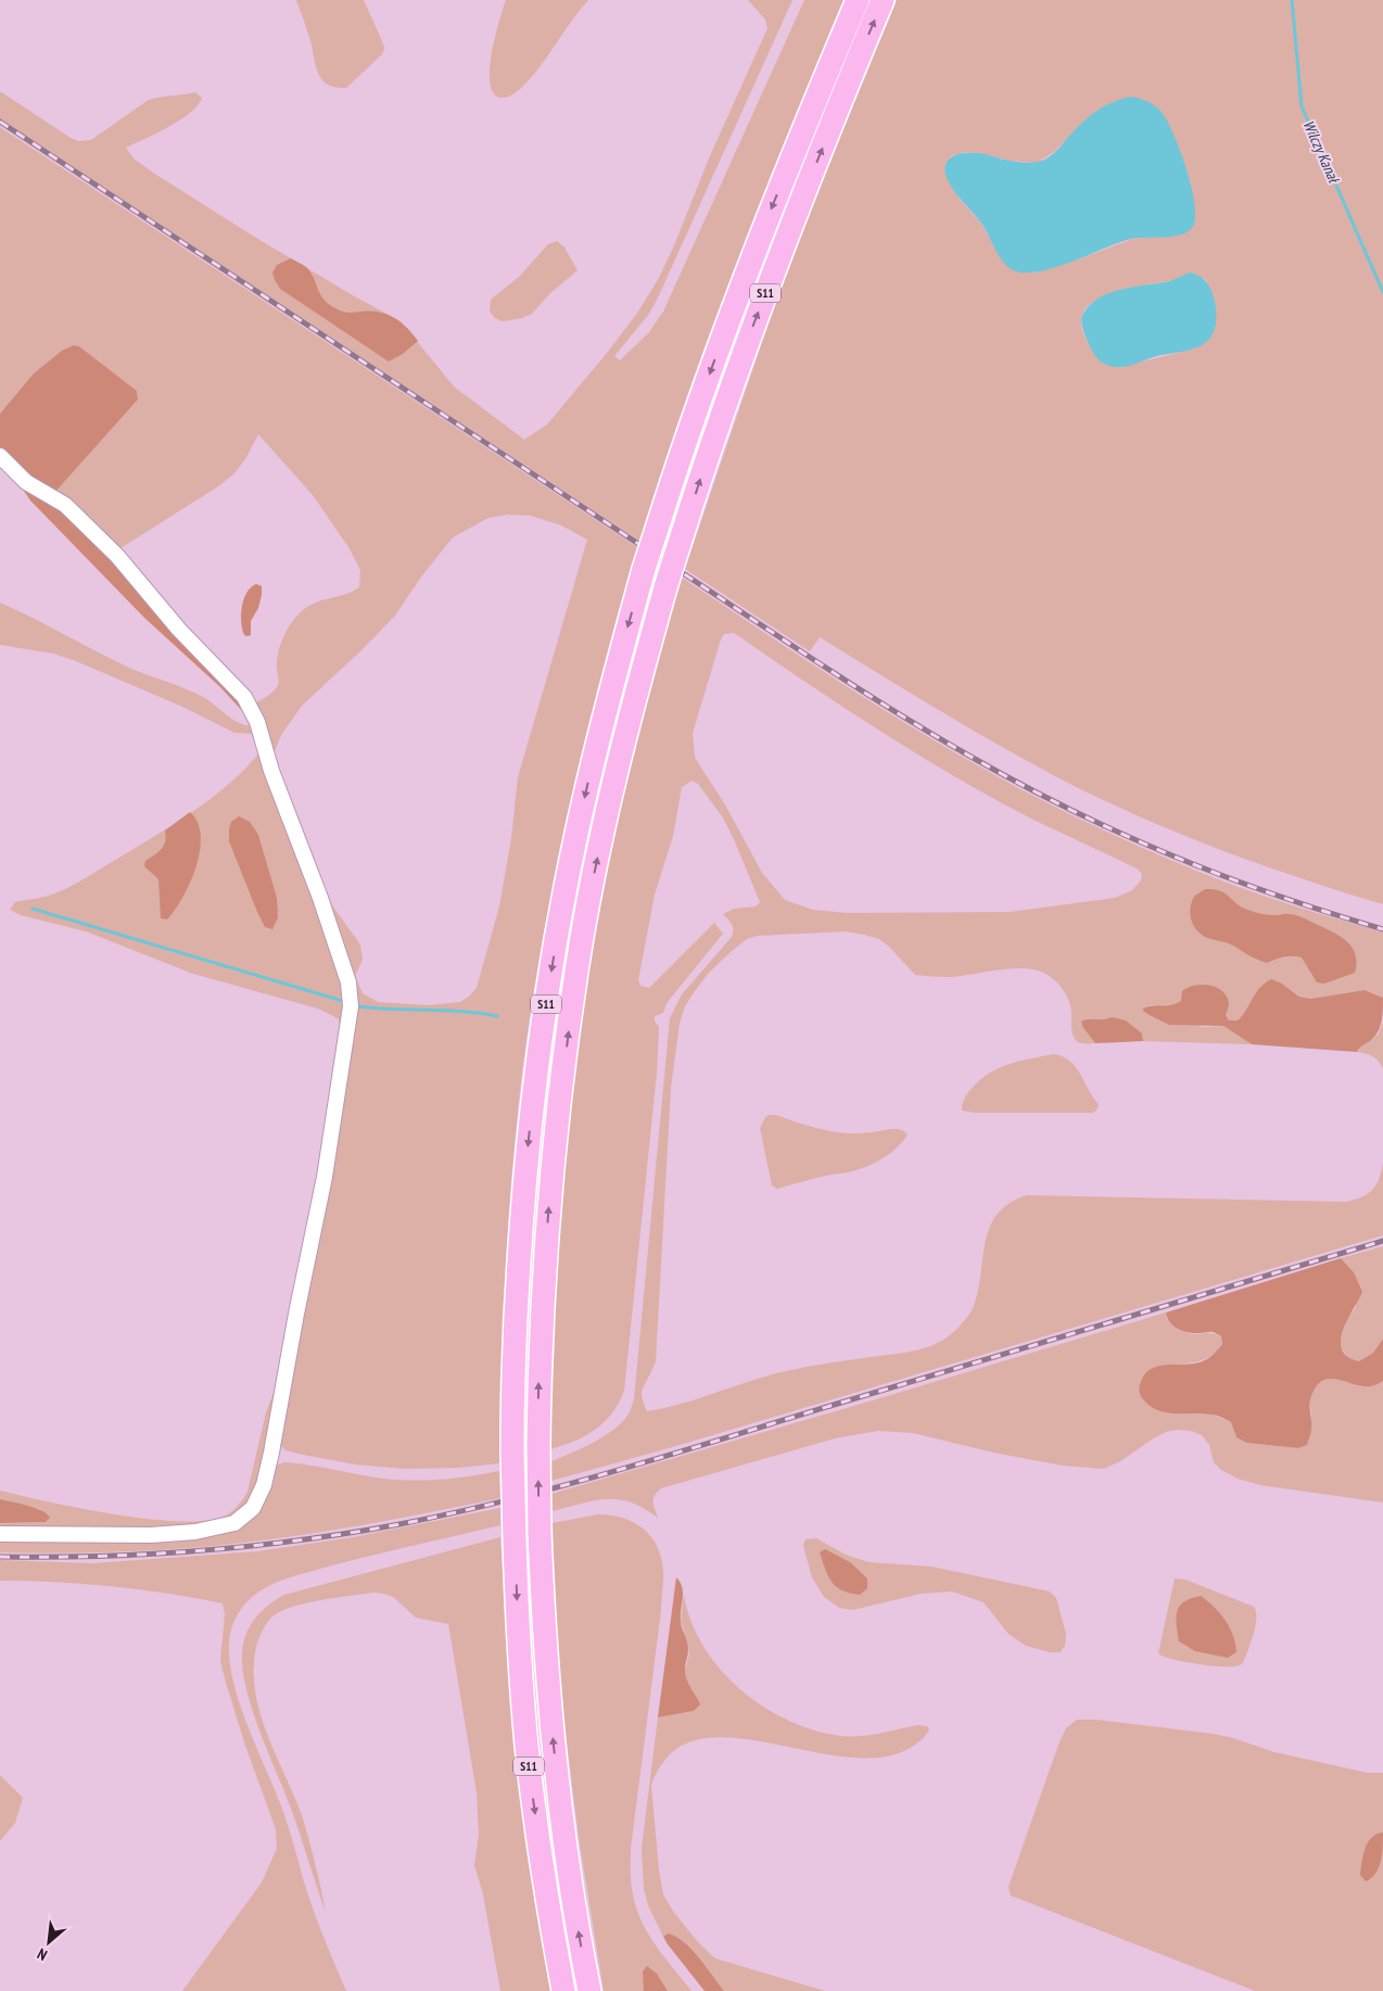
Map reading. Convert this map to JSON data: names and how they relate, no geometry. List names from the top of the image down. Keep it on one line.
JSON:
{"streets":{"highway":["S11"]},"water":["Wilczy Kanał"],"north":"bottom left"}
